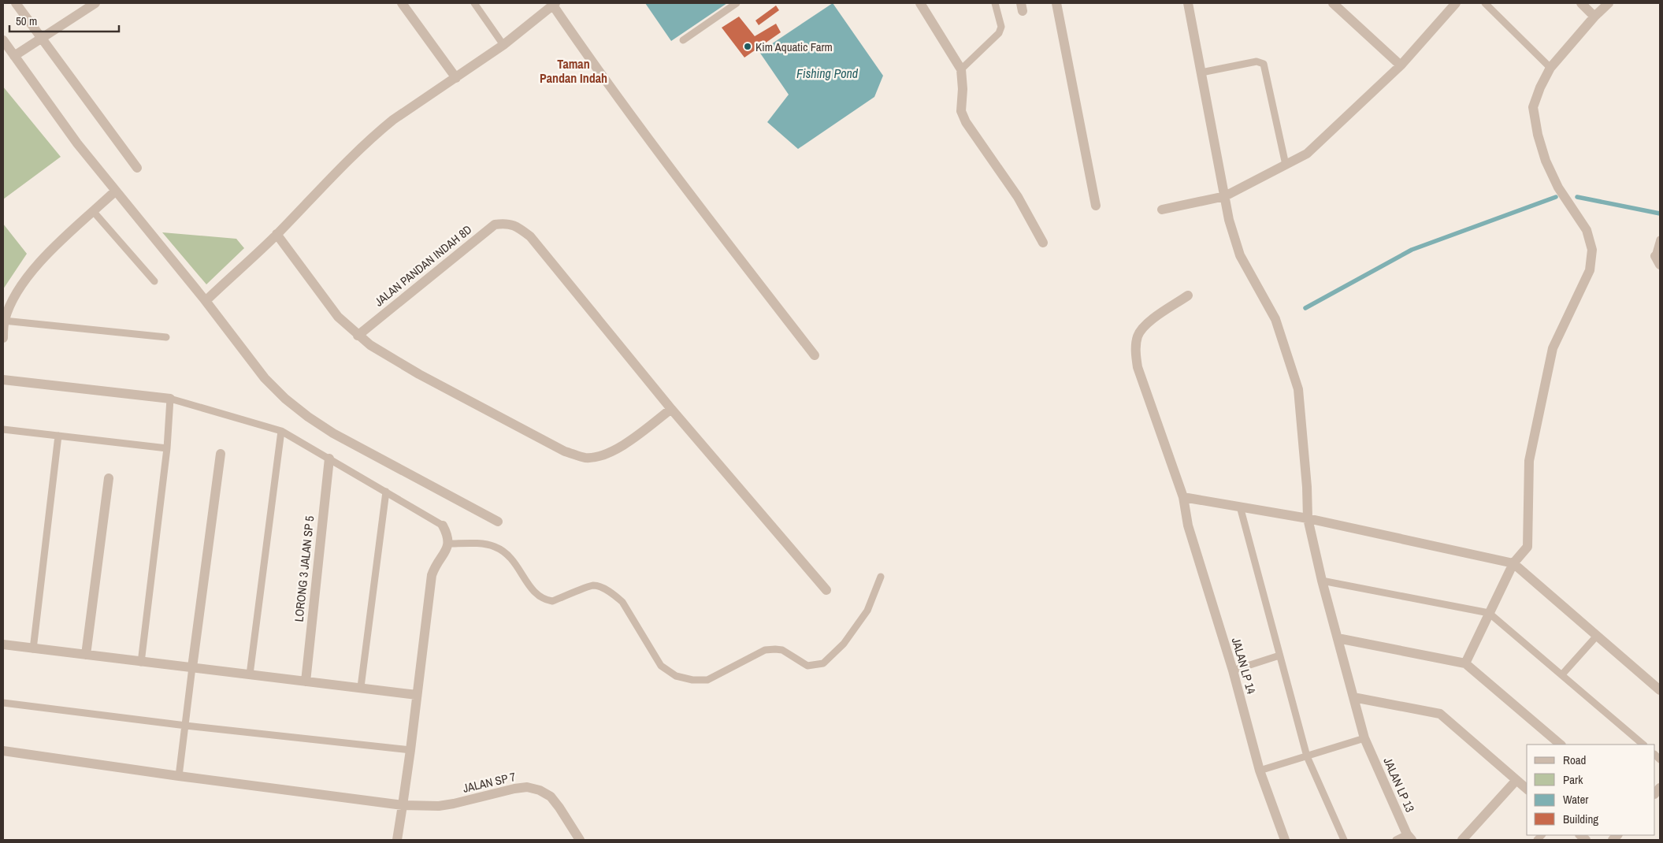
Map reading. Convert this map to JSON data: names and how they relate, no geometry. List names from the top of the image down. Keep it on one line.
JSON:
{"streets":{"street":["JALAN PANDAN INDAH 8D","LORONG 3 JALAN SP 5","JALAN LP 14","JALAN SP 7","JALAN LP 13"]},"districts":["Taman Pandan Indah"],"water":["Fishing Pond"],"places":["Kim Aquatic Farm"],"legend":["Road","Park","Water","Building"],"scale_bar":"50 m"}
